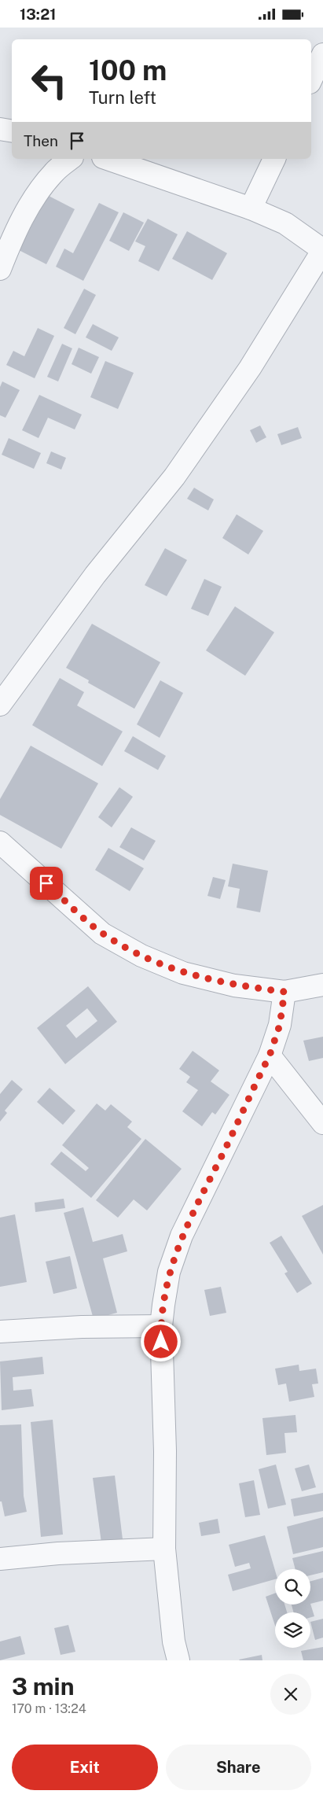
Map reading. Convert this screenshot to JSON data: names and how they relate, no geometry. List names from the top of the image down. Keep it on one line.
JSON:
{"page":{"status":"13:21","turn":["100 m","Turn left"],"then":"Then","heading":["3 min","170 m · 13:24"],"buttons":["Exit","Share"]}}
